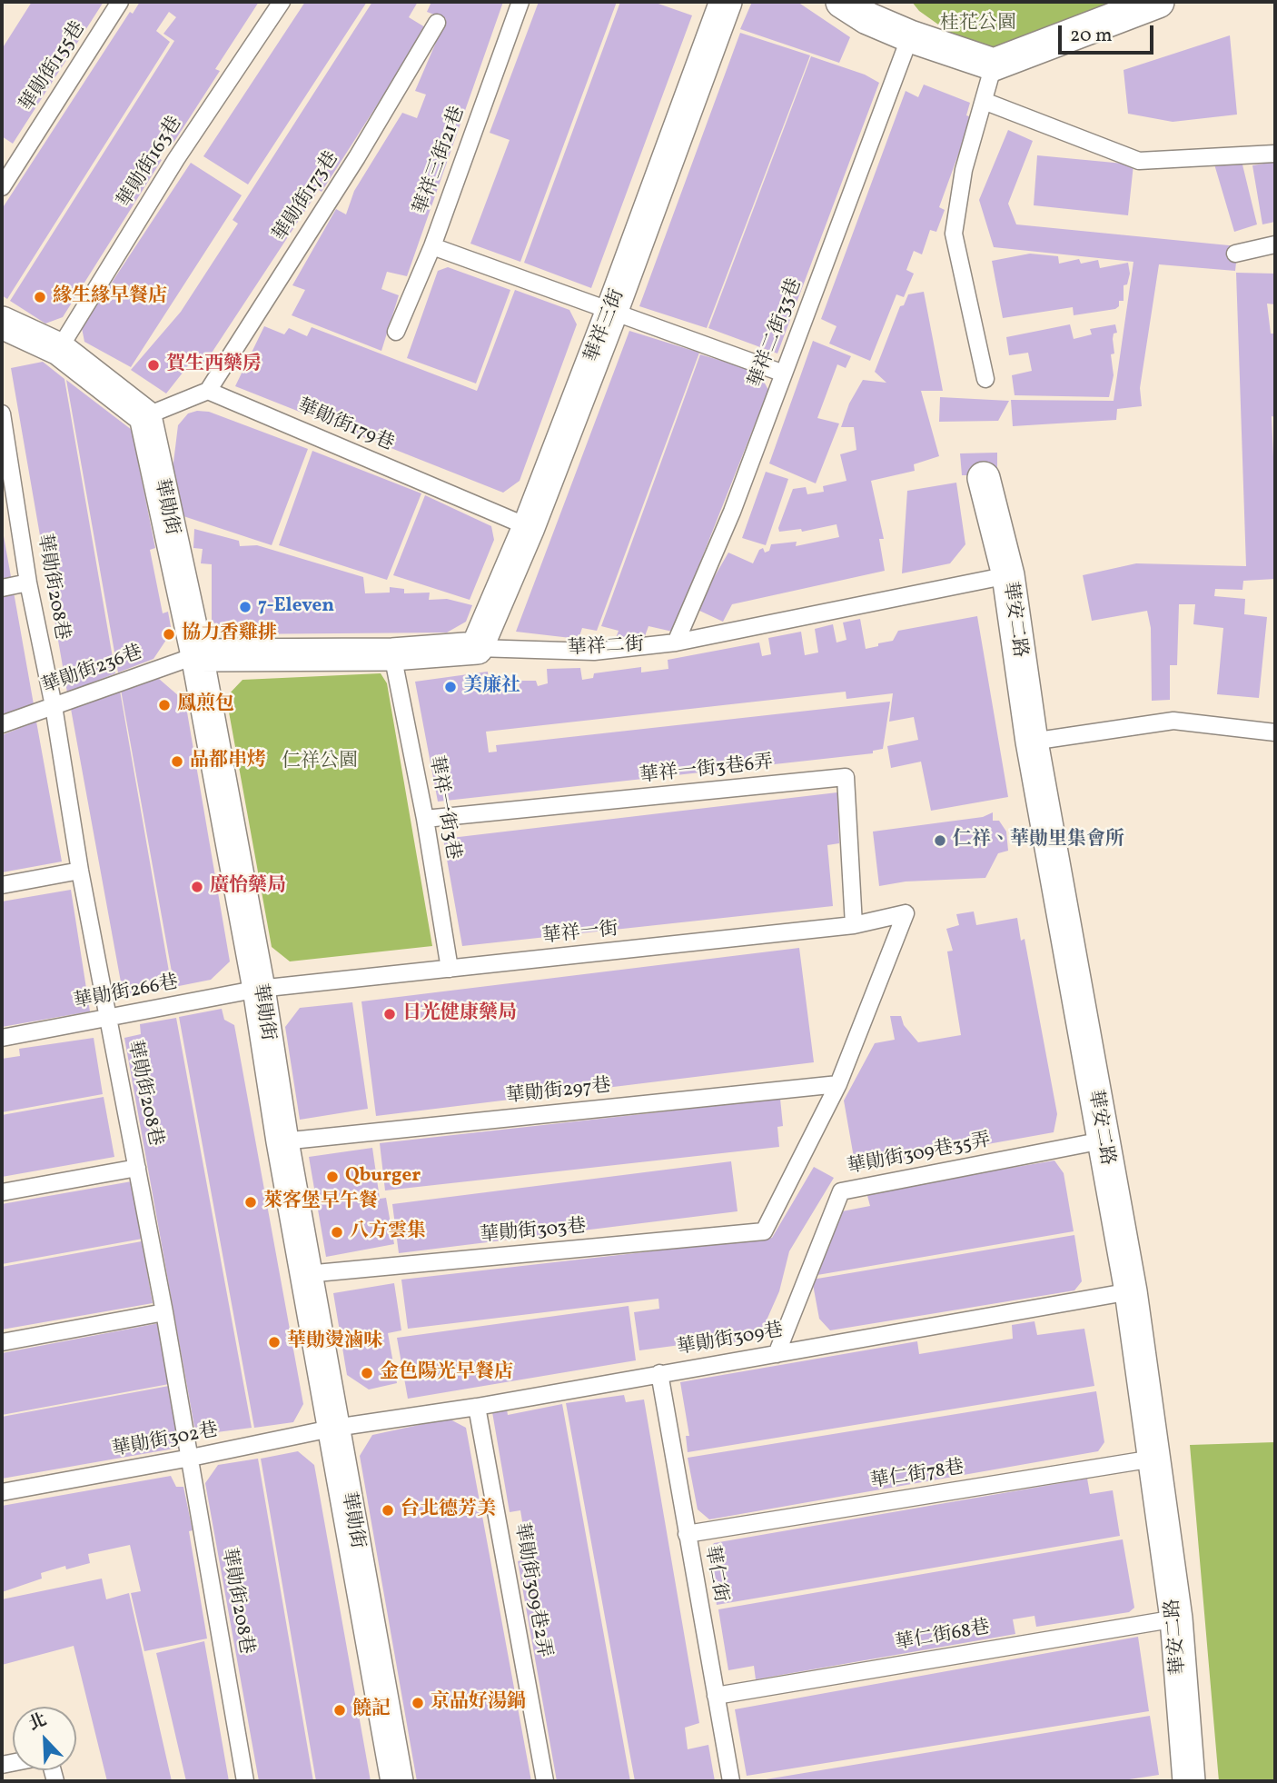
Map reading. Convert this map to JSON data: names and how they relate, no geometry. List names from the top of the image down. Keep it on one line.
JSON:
{"streets":{"street":["華祥三街","華勛街","華安二路","華祥二街"],"lane":["華勛街155巷","華祥三街21巷","華勛街163巷","華勛街173巷","華祥二街33巷","華勛街179巷","華勛街208巷","華勛街236巷","華祥一街3巷6弄","華祥一街3巷","華祥一街","華勛街266巷","華勛街297巷","華勛街309巷35弄","華勛街303巷","華勛街309巷","華勛街302巷","華仁街78巷","華仁街","華勛街309巷2弄","華仁街68巷"]},"crossings":[["華勛街173巷","華勛街179巷"],["華祥三街","華勛街179巷"],["華祥三街","華祥二街"],["華祥二街33巷","華祥二街"],["華勛街","華祥二街"],["華勛街","華勛街236巷"],["華勛街","華祥一街"],["華勛街","華勛街266巷"],["華勛街","華勛街297巷"],["華勛街","華勛街303巷"],["華勛街","華勛街309巷"],["華勛街","華勛街302巷"],["華勛街208巷","華勛街236巷"],["華勛街208巷","華勛街266巷"],["華勛街208巷","華勛街302巷"],["華安二路","華祥二街"],["華安二路","華勛街309巷35弄"],["華安二路","華勛街309巷"],["華安二路","華仁街78巷"],["華安二路","華仁街68巷"],["華祥二街","華勛街236巷"],["華祥二街","華祥一街3巷"],["華祥一街3巷6弄","華祥一街3巷"],["華祥一街3巷6弄","華祥一街"],["華祥一街3巷","華祥一街"],["華祥一街","華勛街266巷"],["華祥一街","華勛街297巷"],["華祥一街","華勛街303巷"],["華勛街297巷","華勛街303巷"],["華勛街309巷35弄","華勛街309巷"],["華勛街309巷","華勛街302巷"],["華勛街309巷","華仁街"],["華勛街309巷","華勛街309巷2弄"],["華仁街78巷","華仁街"],["華仁街","華仁街68巷"]],"parks":["桂花公園","仁祥公園"],"places":["緣生緣早餐店","賀生西藥房","7-Eleven","協力香雞排","美廉社","鳳煎包","品都串烤","仁祥、華勛里集會所","廣怡藥局","日光健康藥局","Qburger","萊客堡早午餐","八方雲集","華勛燙滷味","金色陽光早餐店","台北德芳美","京品好湯鍋","饒記"],"scale_bar":"20 m","north":"top left"}
